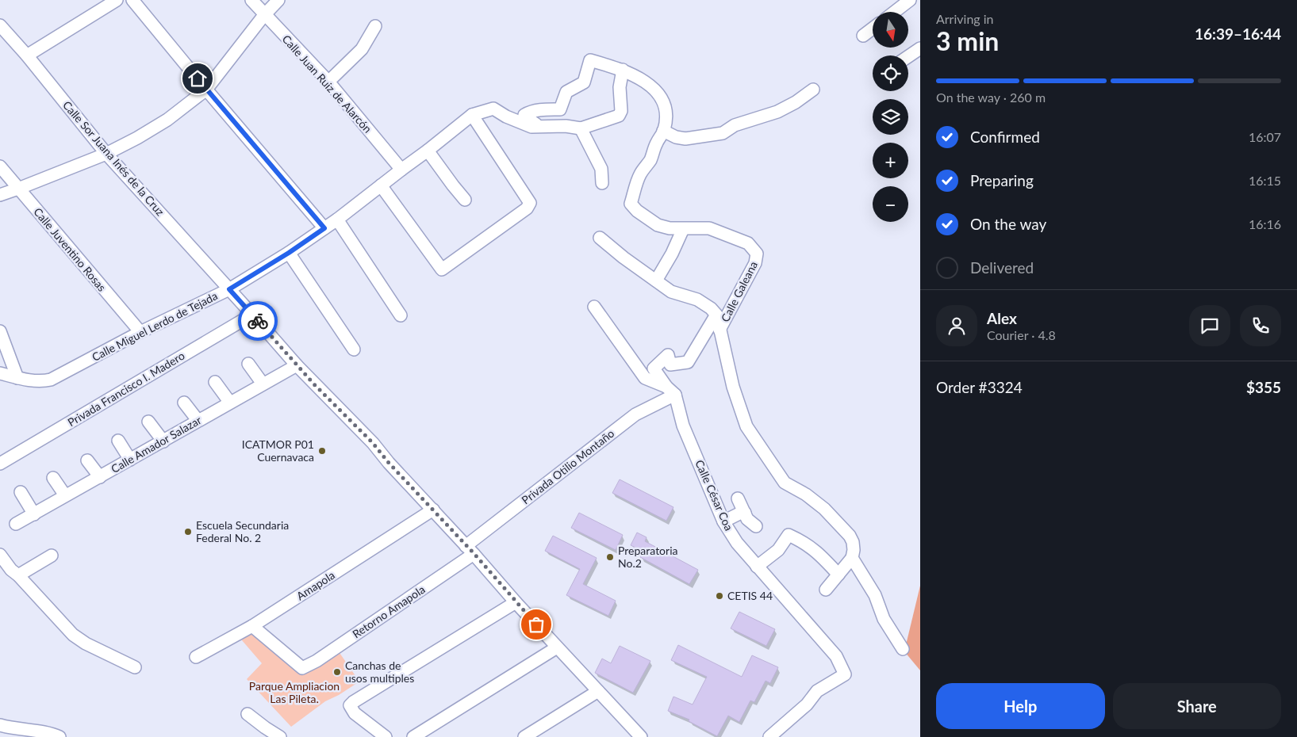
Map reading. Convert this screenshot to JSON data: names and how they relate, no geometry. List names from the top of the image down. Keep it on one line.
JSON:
{"streets":{"street":["Calle Juan Ruiz de Alarcón","Calle Sor Juana Inés de la Cruz","Calle Juventino Rosas","Calle Galeana","Calle Miguel Lerdo de Tejada","Privada Francisco I. Madero","Calle Amador Salazar","Privada Otilio Montaño","Calle César Coa","Amapola","Retorno Amapola"]},"crossings":[["Calle Juan Ruiz de Alarcón","Calle Miguel Lerdo de Tejada"],["Calle Sor Juana Inés de la Cruz","Calle Miguel Lerdo de Tejada"],["Calle Sor Juana Inés de la Cruz","Privada Francisco I. Madero"],["Calle Sor Juana Inés de la Cruz","Calle Amador Salazar"],["Calle Sor Juana Inés de la Cruz","Privada Otilio Montaño"],["Calle Sor Juana Inés de la Cruz","Amapola"],["Calle Sor Juana Inés de la Cruz","Retorno Amapola"],["Calle Juventino Rosas","Calle Miguel Lerdo de Tejada"],["Privada Otilio Montaño","Calle César Coa"],["Privada Otilio Montaño","Retorno Amapola"],["Amapola","Retorno Amapola"]],"parks":["Parque Ampliacion Las Pileta."],"places":["ICATMOR P01 Cuernavaca","Escuela Secundaria Federal No. 2","Preparatoria No.2","CETIS 44","Canchas de usos multiples"],"north":"bottom","page":{"heading":["3 min","Arriving in","16:39–16:44"],"panel":["Alex","Courier · 4.8","Order #3324","$355"],"map_buttons":["+","−"],"bar":"On the way · 260 m","list":[["Confirmed","16:07"],["Preparing","16:15"],["On the way","16:16"],"Delivered"],"buttons":["Help","Share"]}}
